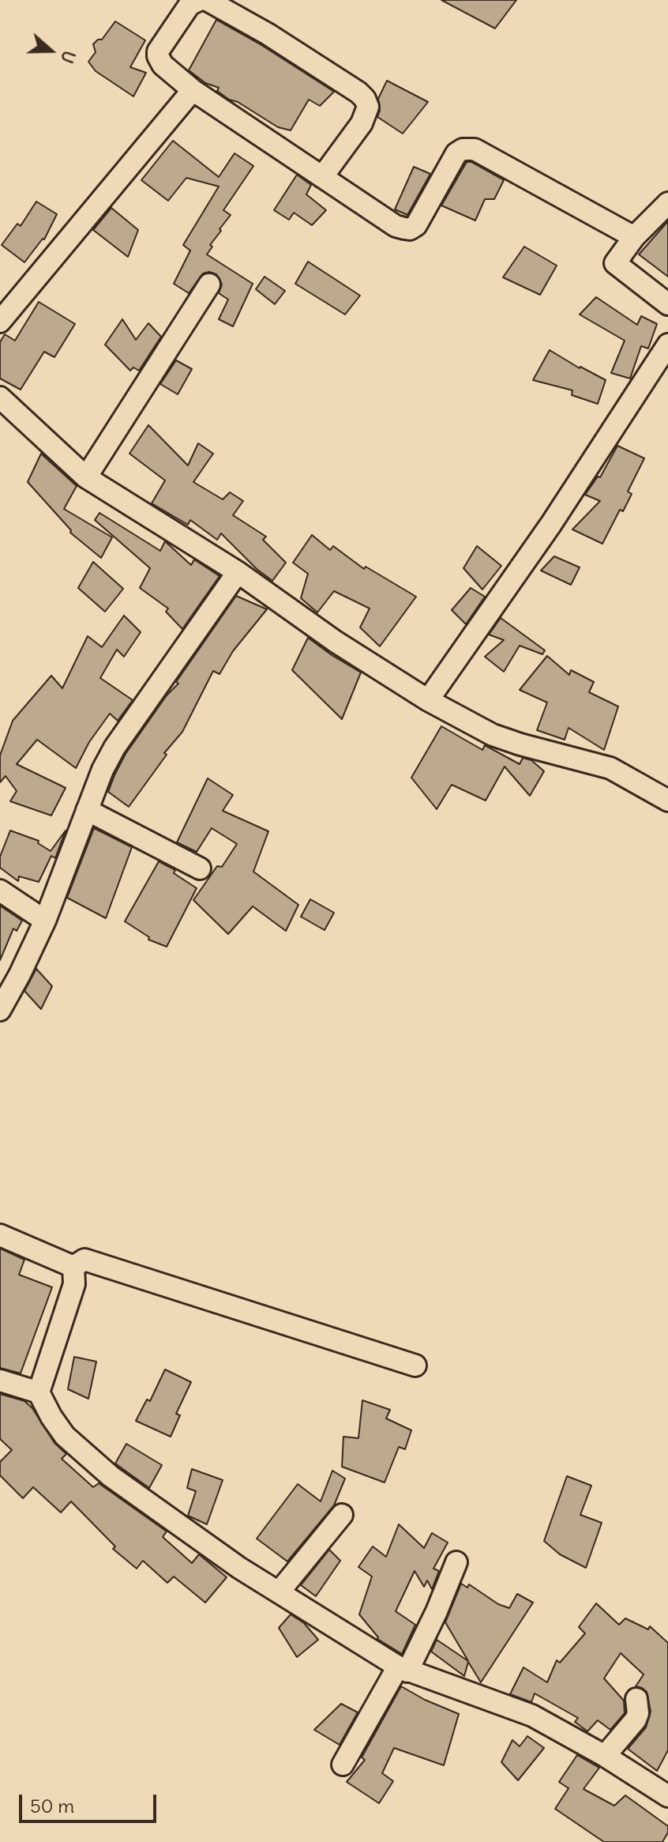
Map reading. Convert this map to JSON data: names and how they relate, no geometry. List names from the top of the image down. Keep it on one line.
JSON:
{"scale_bar":"50 m","north":"right"}
